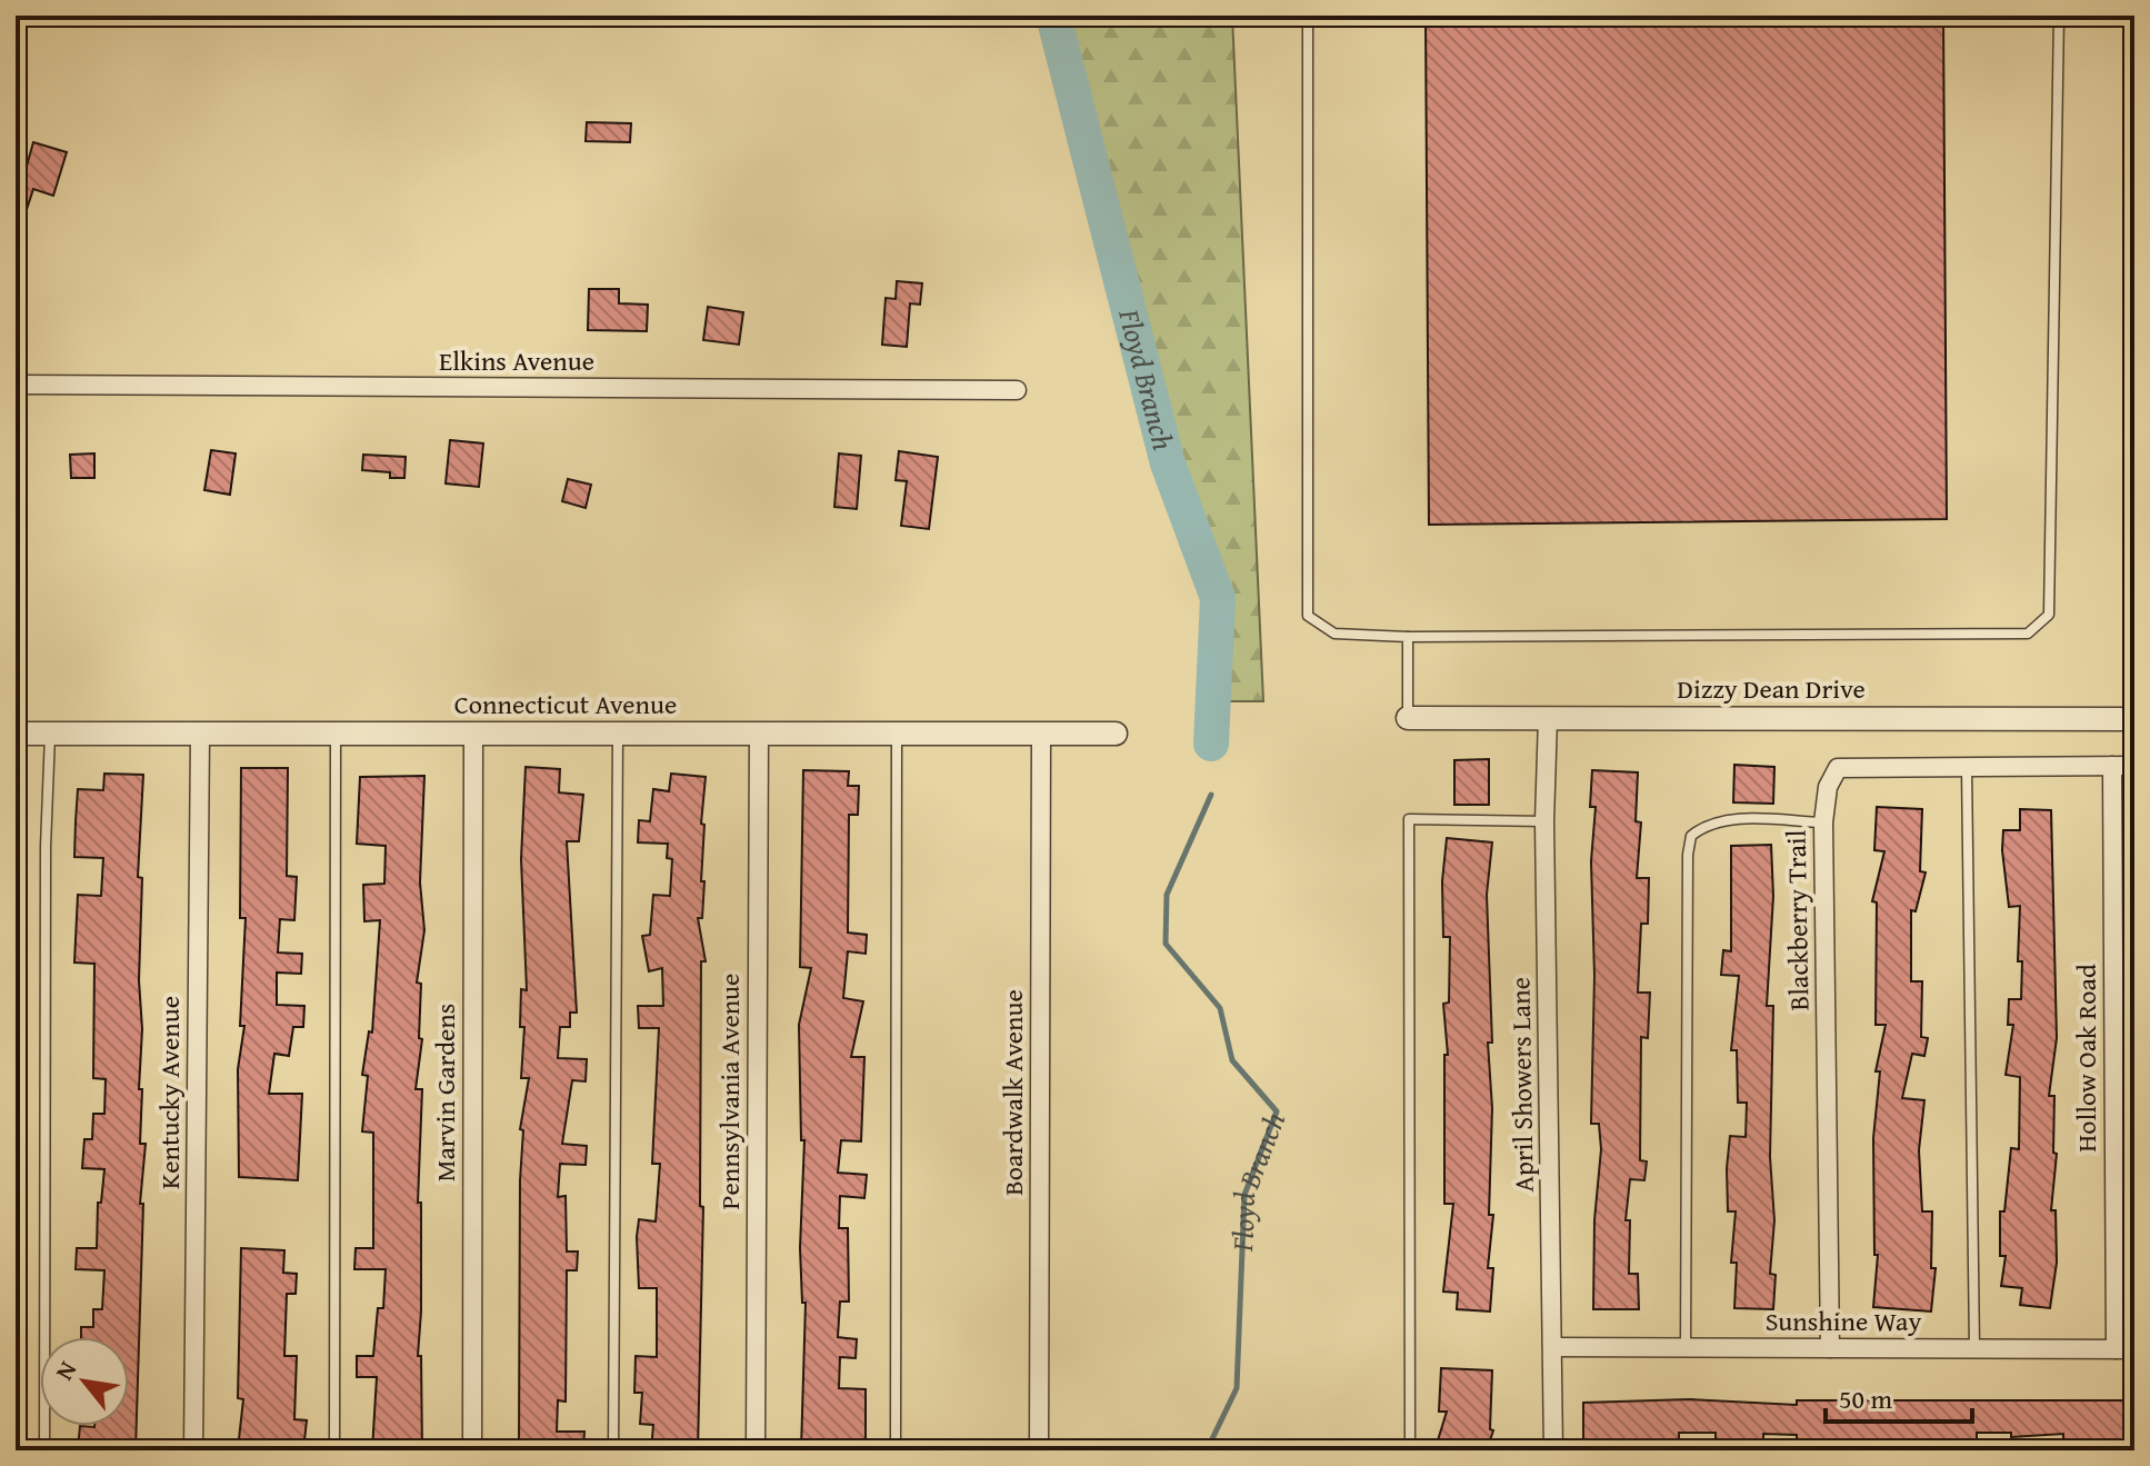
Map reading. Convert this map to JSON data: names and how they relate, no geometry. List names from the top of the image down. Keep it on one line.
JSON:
{"streets":{"street":["Elkins Avenue","Dizzy Dean Drive","Connecticut Avenue","Blackberry Trail","Hollow Oak Road","April Showers Lane","Pennsylvania Avenue","Kentucky Avenue","Marvin Gardens","Boardwalk Avenue","Sunshine Way"]},"crossings":[["Dizzy Dean Drive","April Showers Lane"],["Connecticut Avenue","Pennsylvania Avenue"],["Connecticut Avenue","Kentucky Avenue"],["Connecticut Avenue","Marvin Gardens"],["Connecticut Avenue","Boardwalk Avenue"],["Blackberry Trail","Hollow Oak Road"],["Blackberry Trail","Sunshine Way"],["Hollow Oak Road","Sunshine Way"],["April Showers Lane","Sunshine Way"]],"water":["Floyd Branch"],"scale_bar":"50 m","north":"top left"}
